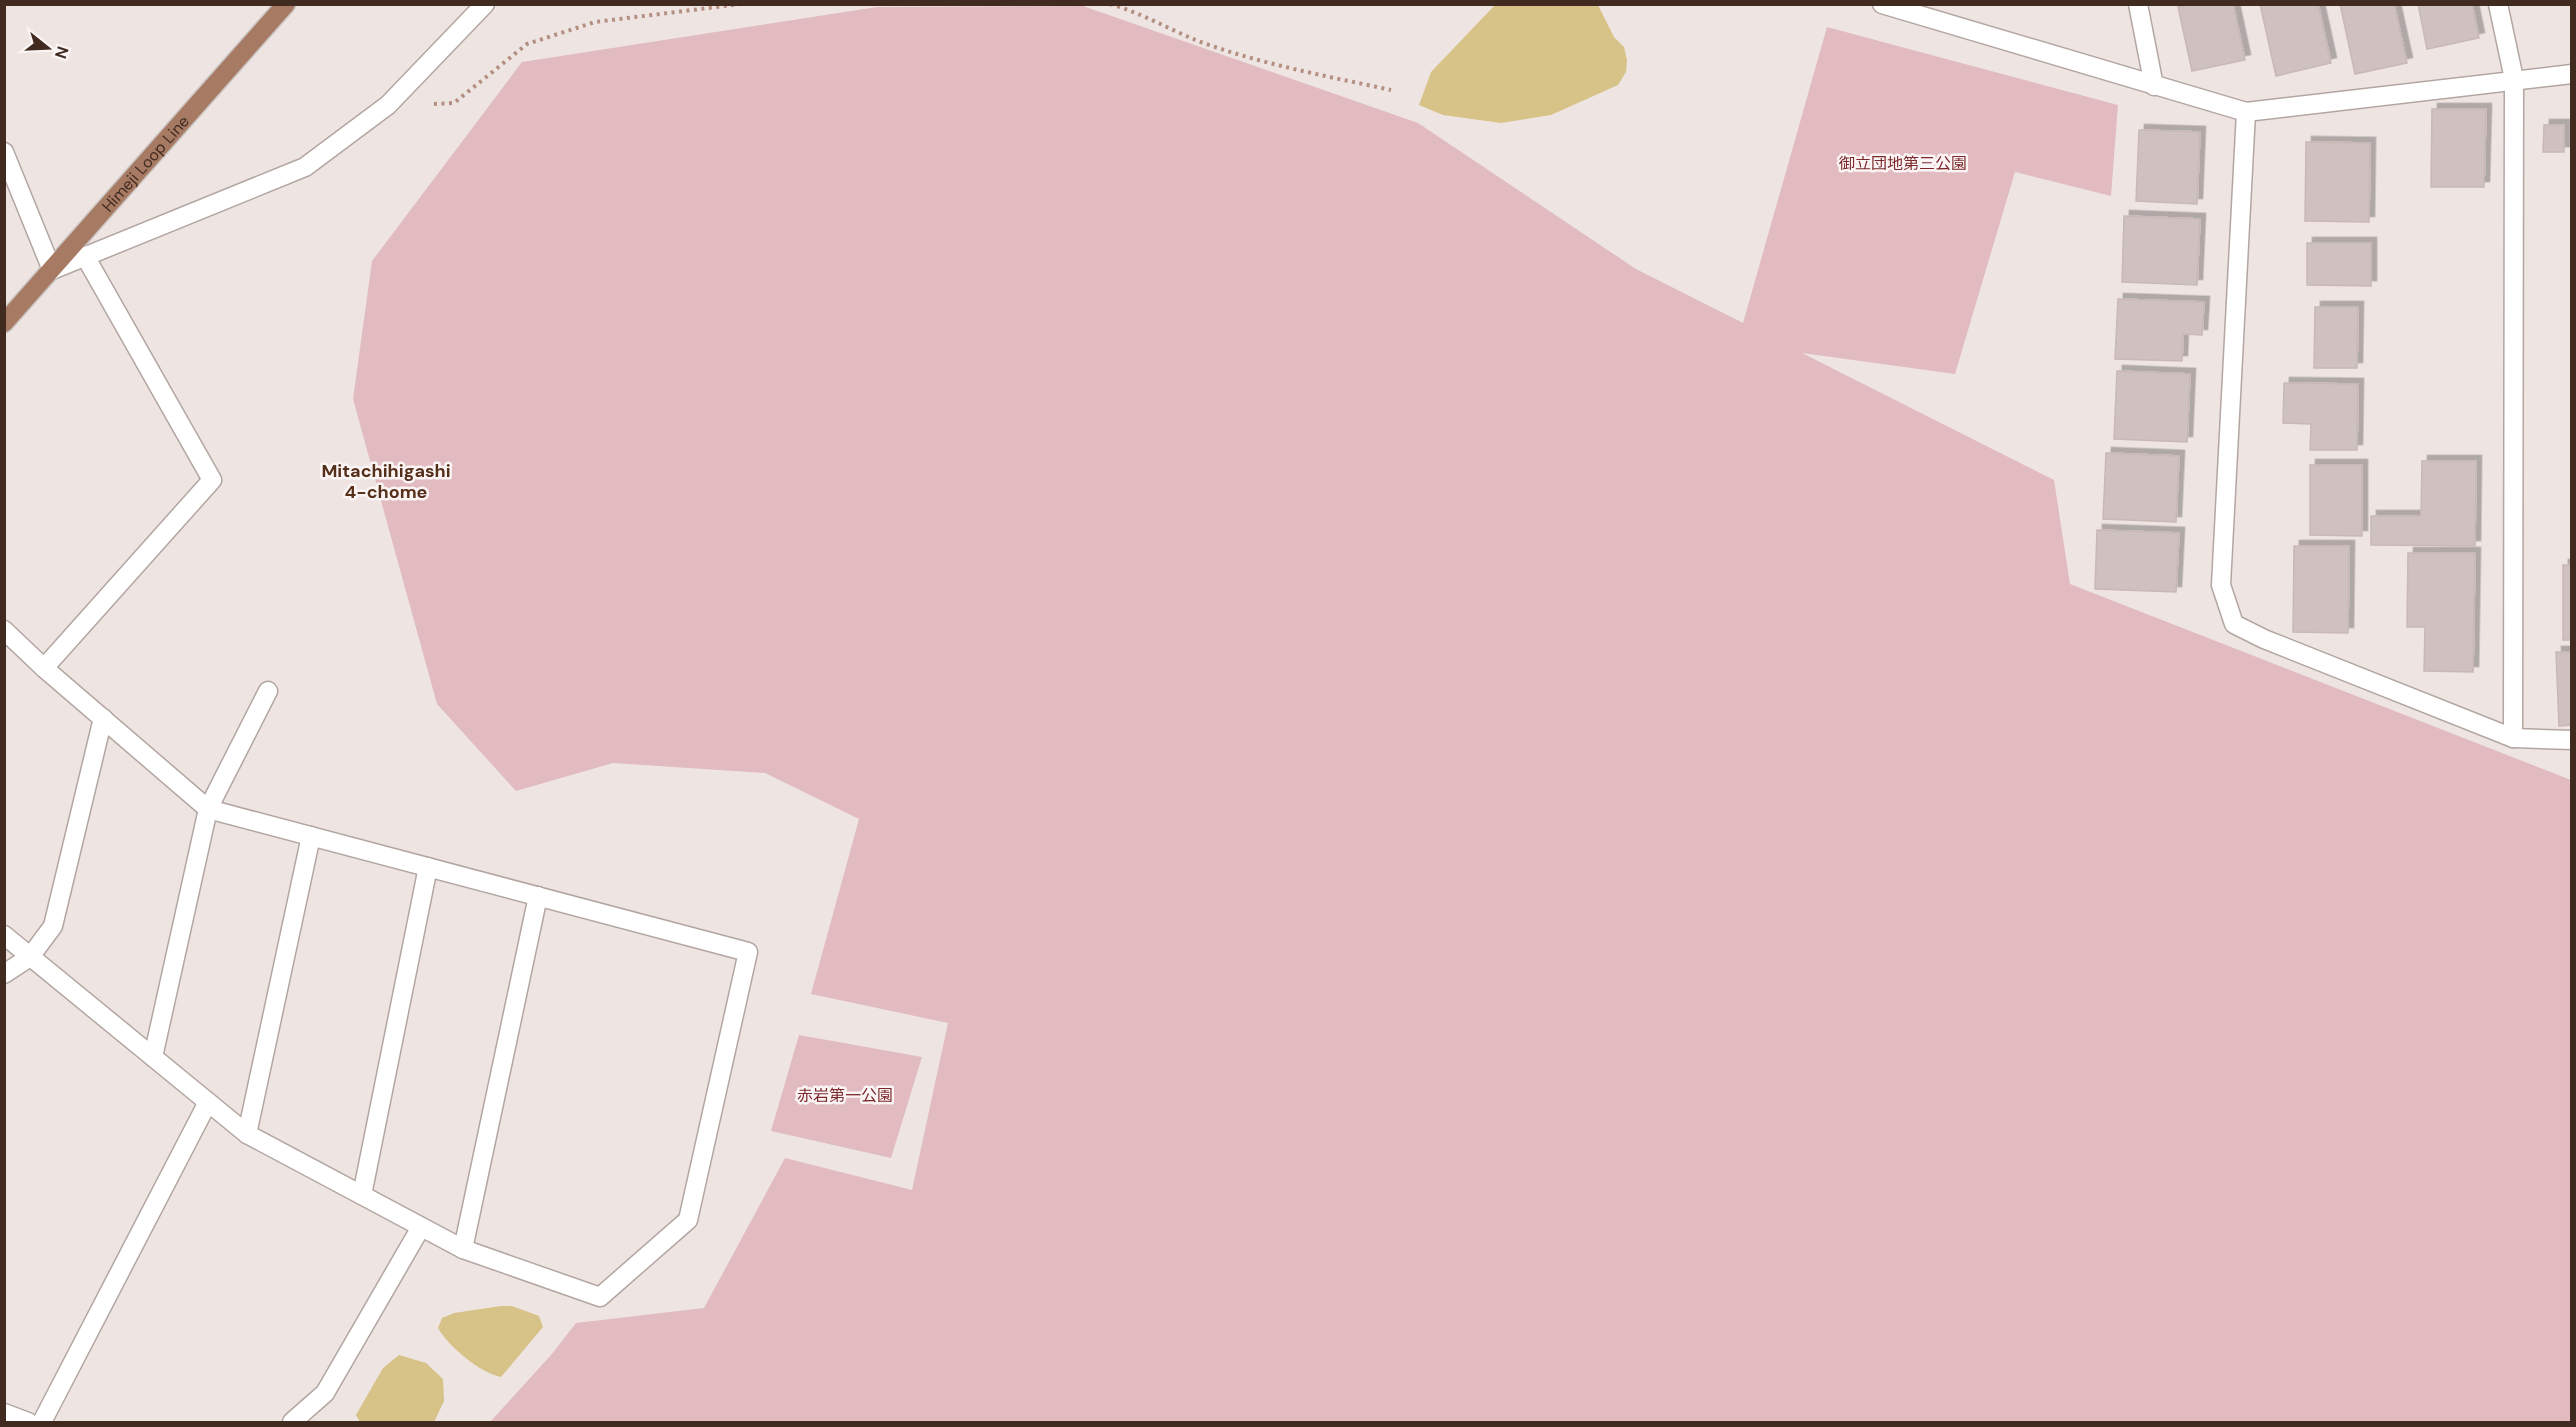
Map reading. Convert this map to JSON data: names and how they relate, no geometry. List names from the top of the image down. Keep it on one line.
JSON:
{"streets":{"main road":["Himeji Loop Line"]},"districts":["Mitachihigashi 4-chome"],"parks":["御立団地第三公園","赤岩第一公園"],"north":"right"}
